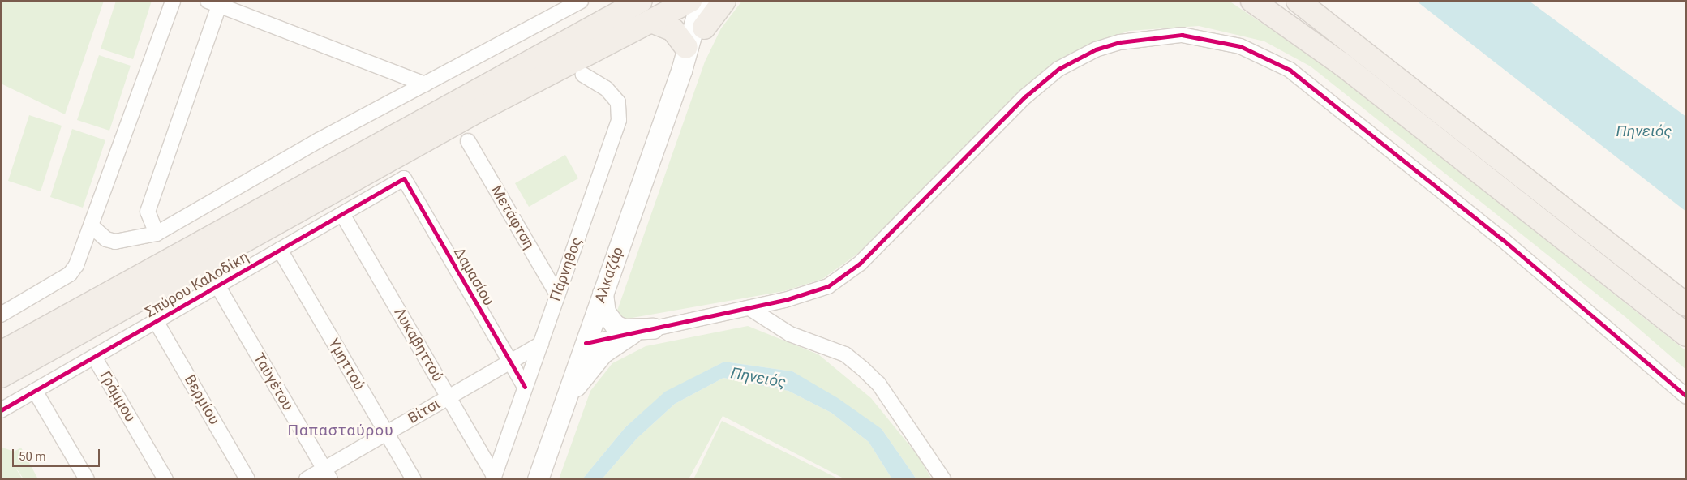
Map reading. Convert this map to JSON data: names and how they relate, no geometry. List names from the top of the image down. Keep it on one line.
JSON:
{"streets":{"street":["Μετάφτση","Πάρνηθος","Αλκαζάρ","Δαμασίου","Σπύρου Καλοδίκη","Λυκαβηττού","Υμηττού","Ταϋγέτου","Γράμμου","Βερμίου","Βίτσι"]},"crossings":[["Μετάφτση","Πάρνηθος"],["Πάρνηθος","Δαμασίου"],["Πάρνηθος","Λυκαβηττού"],["Πάρνηθος","Βίτσι"],["Δαμασίου","Σπύρου Καλοδίκη"],["Δαμασίου","Βίτσι"],["Σπύρου Καλοδίκη","Λυκαβηττού"],["Σπύρου Καλοδίκη","Υμηττού"],["Σπύρου Καλοδίκη","Ταϋγέτου"],["Σπύρου Καλοδίκη","Γράμμου"],["Σπύρου Καλοδίκη","Βερμίου"],["Λυκαβηττού","Βίτσι"],["Υμηττού","Βίτσι"],["Ταϋγέτου","Βίτσι"]],"districts":["Παπασταύρου"],"water":["Πηνειός"],"scale_bar":"50 m"}
